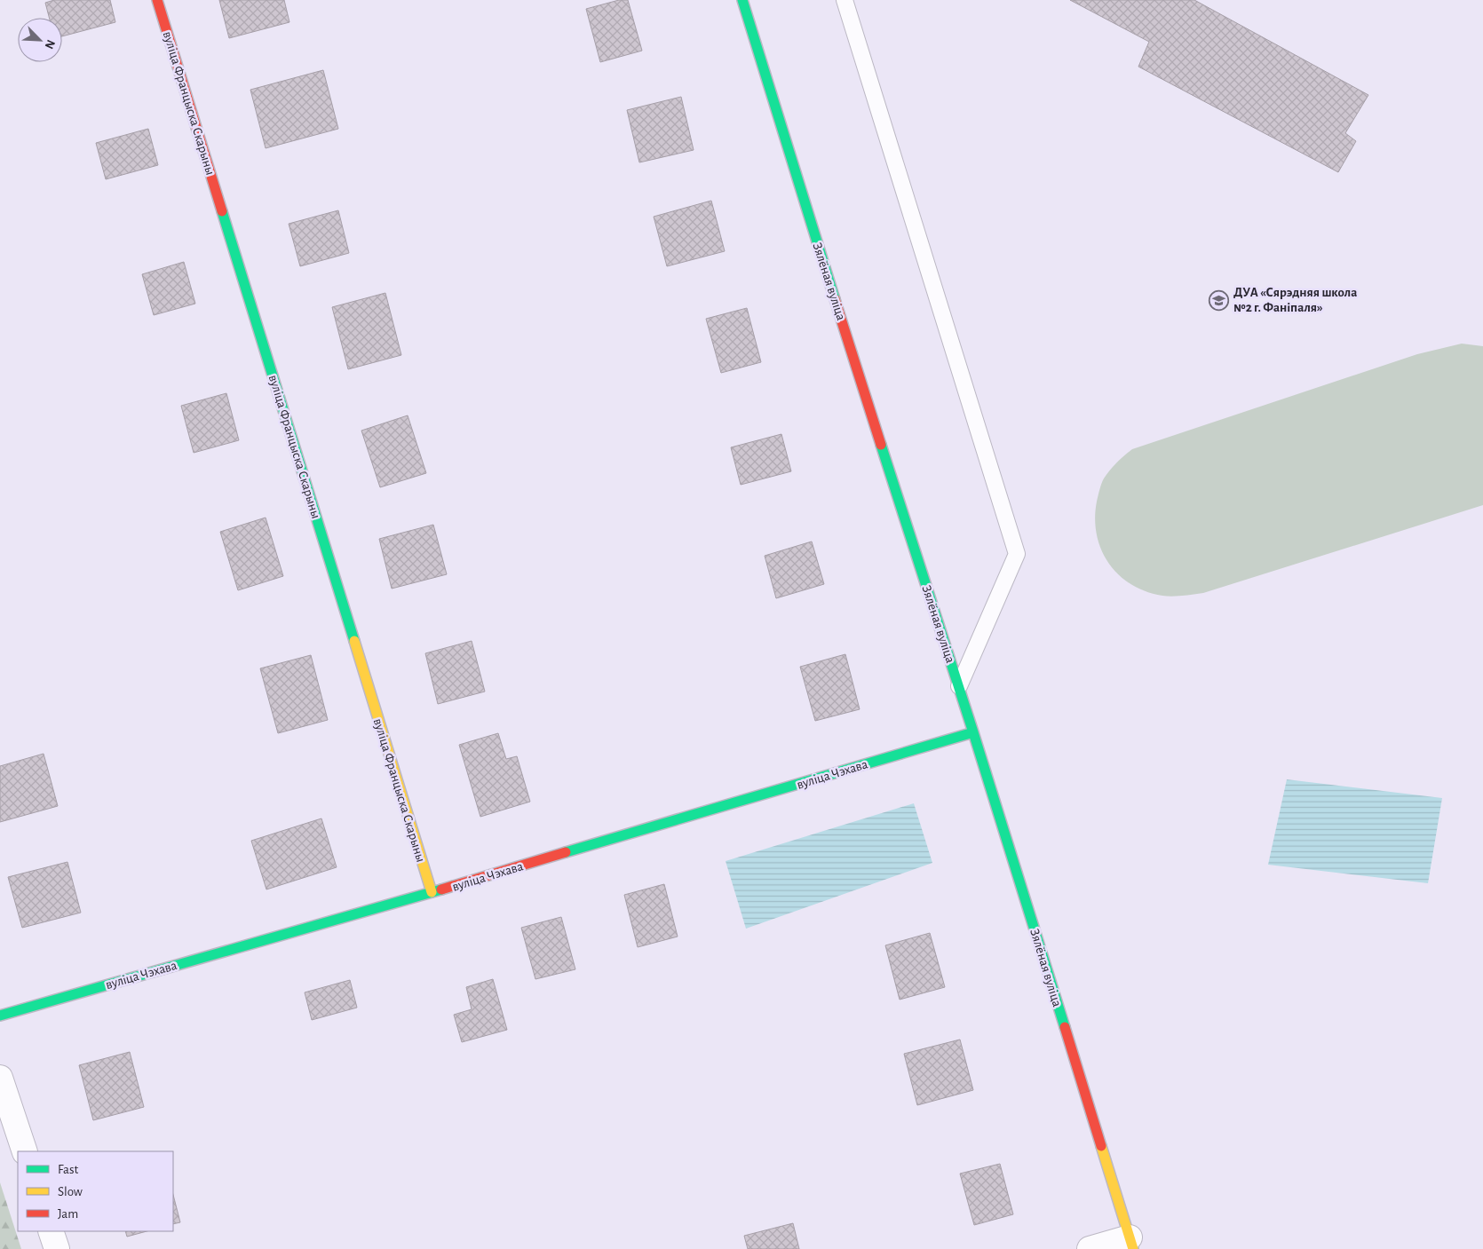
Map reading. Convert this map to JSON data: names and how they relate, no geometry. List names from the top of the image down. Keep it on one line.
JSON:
{"streets":{"street":["вуліца Францыска Скарыны","Зялёная вуліца","вуліца Чэхава"]},"crossings":[["вуліца Францыска Скарыны","вуліца Чэхава"],["Зялёная вуліца","вуліца Чэхава"]],"places":{"school or university":["ДУА «Сярэдняя школа №2 г. Фаніпаля»"]},"legend":["Fast","Slow","Jam"],"north":"bottom right"}
